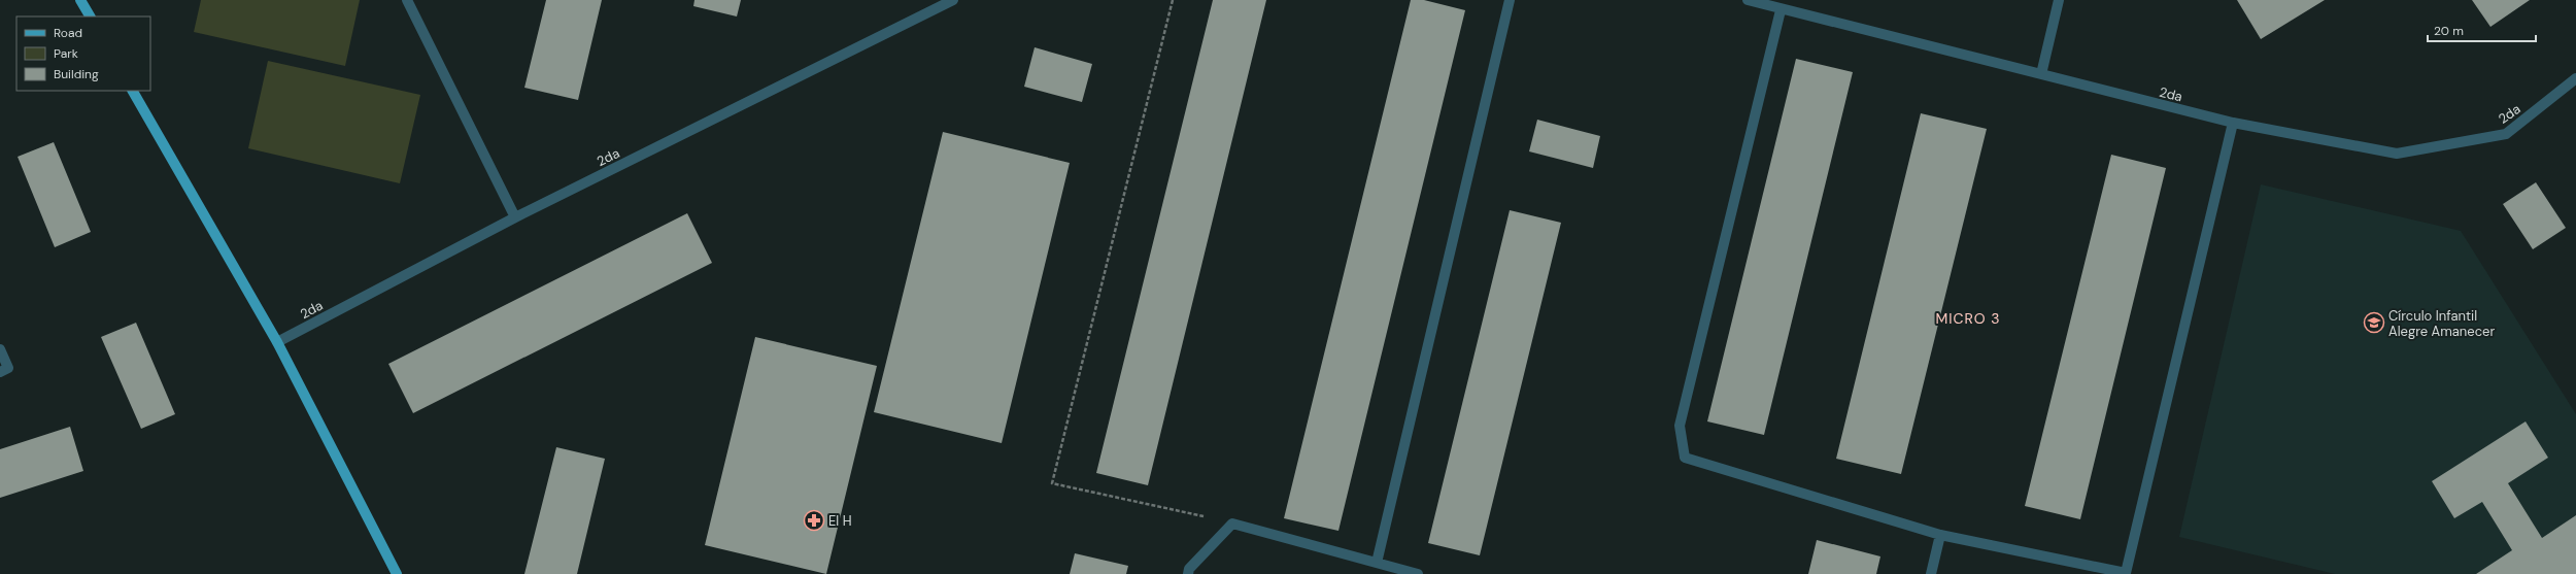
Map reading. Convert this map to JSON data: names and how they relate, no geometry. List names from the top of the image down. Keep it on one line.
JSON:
{"streets":{"street":["2da"]},"districts":["MICRO 3"],"places":{"school or university":["Círculo Infantil Alegre Amanecer"],"pharmacy":["El H"]},"legend":["Road","Park","Building"],"scale_bar":"20 m"}
